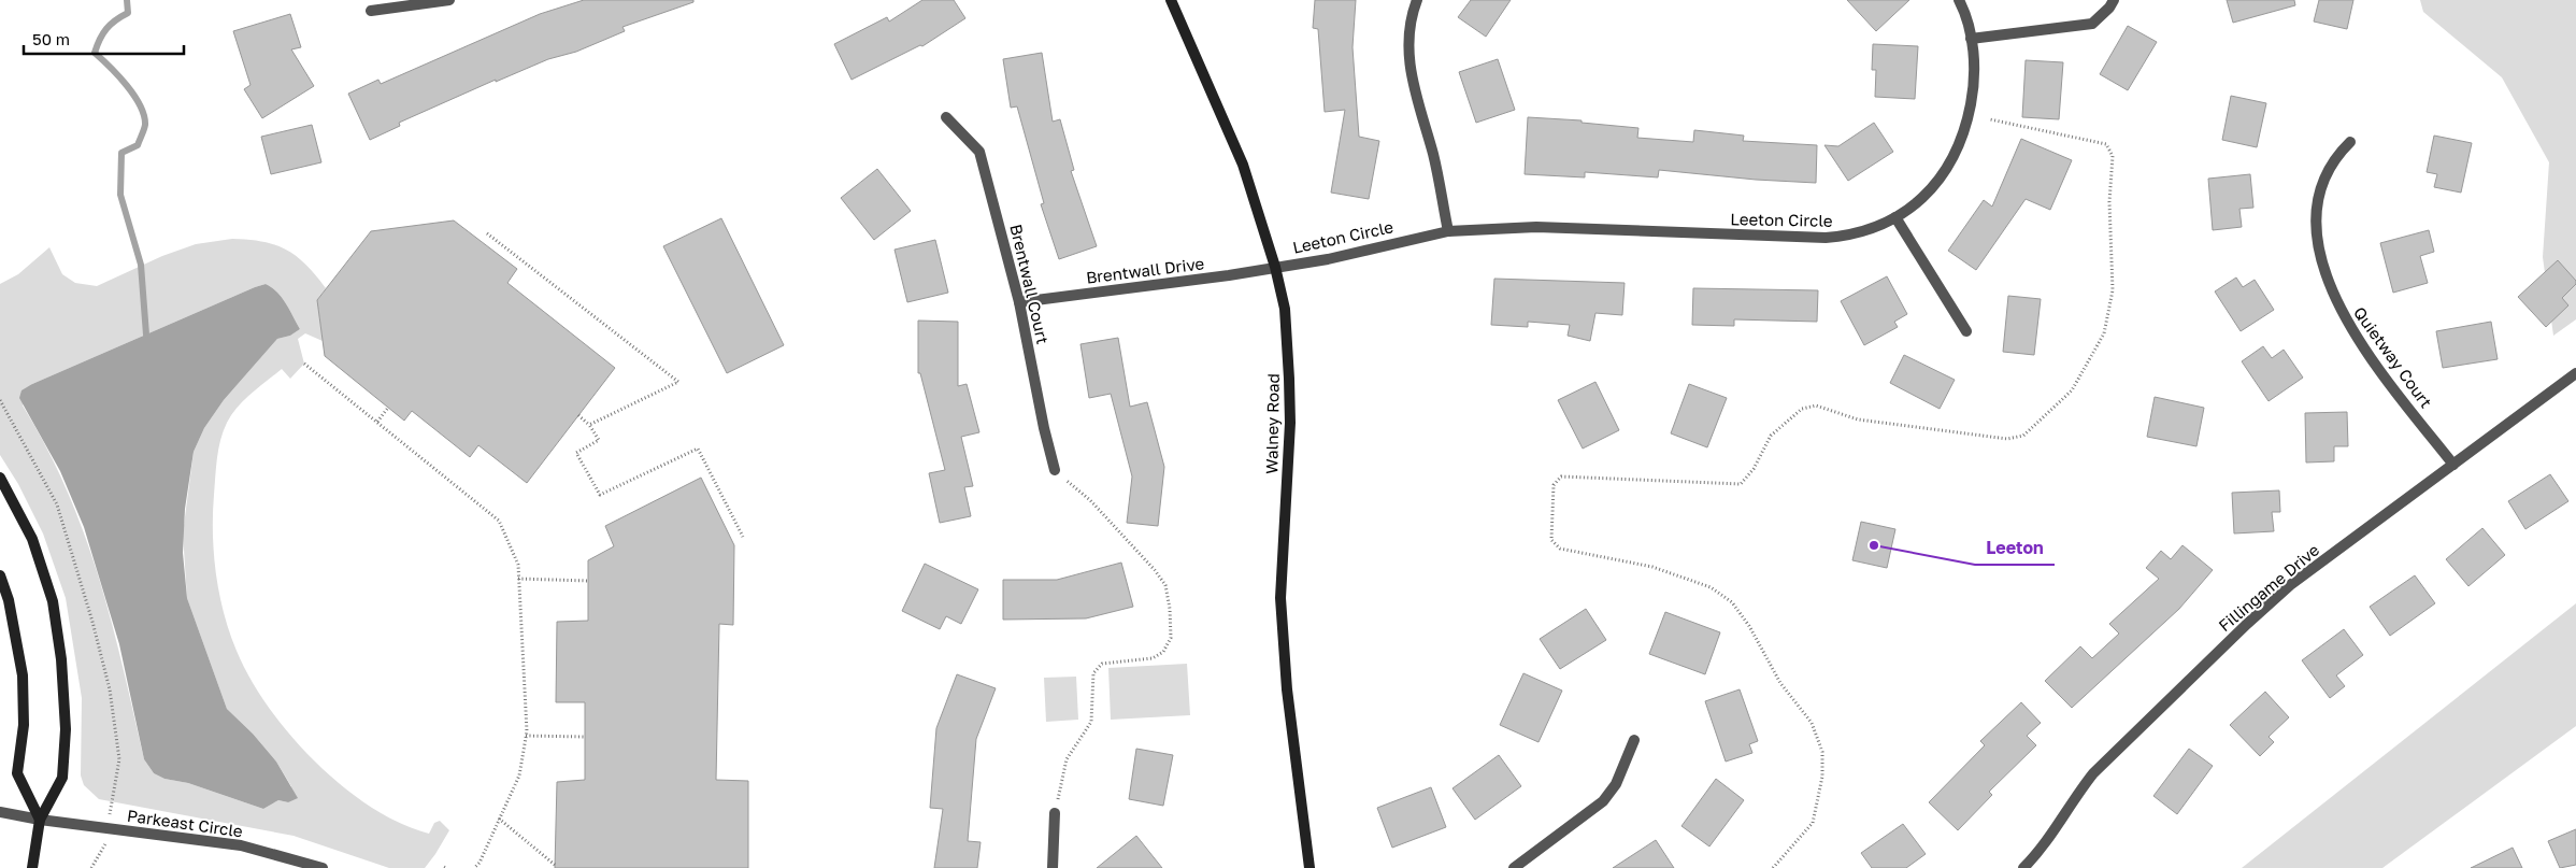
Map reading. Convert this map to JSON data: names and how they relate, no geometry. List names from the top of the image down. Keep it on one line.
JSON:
{"streets":{"main road":["Walney Road"],"street":["Leeton Circle","Brentwall Drive","Brentwall Court","Quietway Court","Fillingame Drive","Parkeast Circle"]},"crossings":[["Leeton Circle","Brentwall Drive"],["Leeton Circle","Walney Road"],["Brentwall Drive","Brentwall Court"],["Brentwall Drive","Walney Road"],["Quietway Court","Fillingame Drive"]],"places":["Leeton"],"scale_bar":"50 m"}
